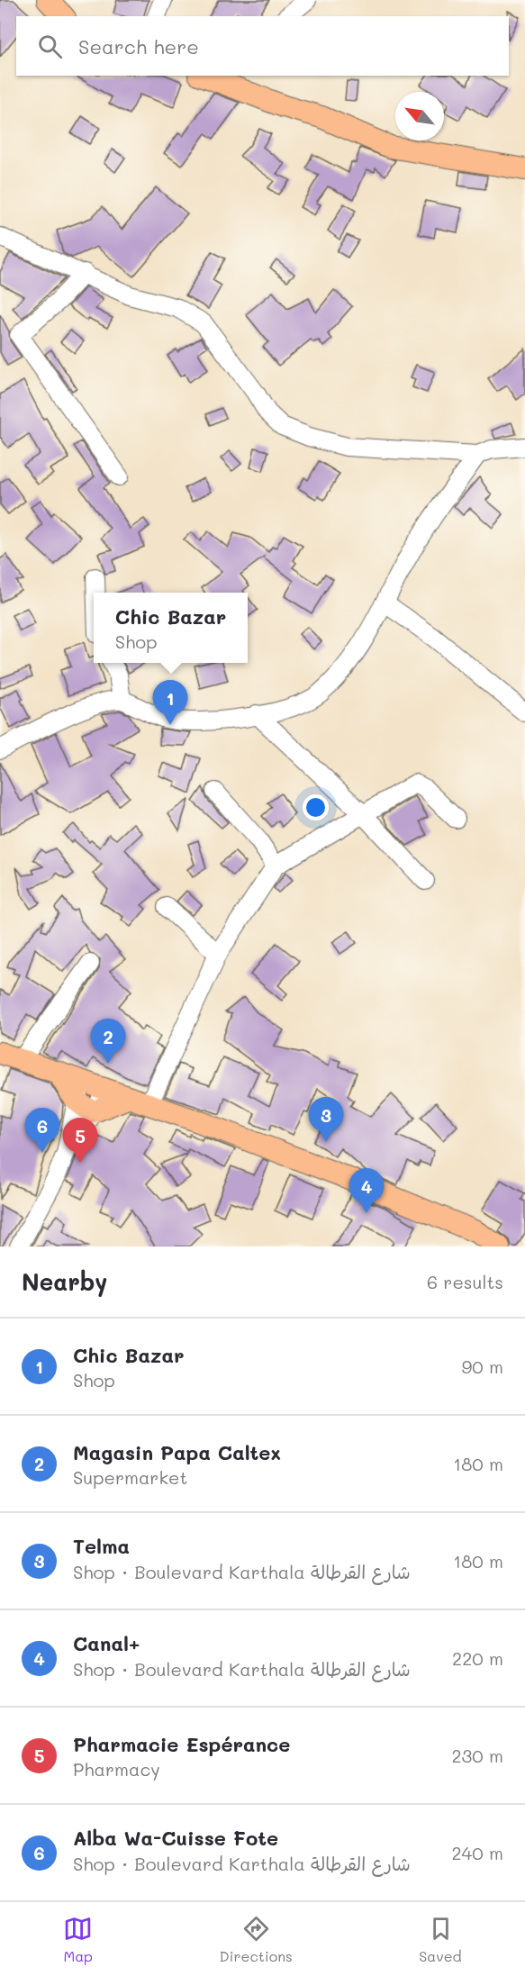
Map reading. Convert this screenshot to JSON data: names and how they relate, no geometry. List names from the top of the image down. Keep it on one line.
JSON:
{"north":"top left","page":{"search":"Search here","popup":["Chic Bazar","Shop"],"pins":["1","2","3","6","5","4"],"heading":["Nearby","6 results"],"list":[{"mark":"1","name":"Chic Bazar","note":"Shop","value":"90 m"},{"mark":"2","name":"Magasin Papa Caltex","note":"Supermarket","value":"180 m"},{"mark":"3","name":"Telma","note":"Shop · Boulevard Karthala شارع القرطالة","value":"180 m"},{"mark":"4","name":"Canal+","note":"Shop · Boulevard Karthala شارع القرطالة","value":"220 m"},{"mark":"5","name":"Pharmacie Espérance","note":"Pharmacy","value":"230 m"},{"mark":"6","name":"Alba Wa-Cuisse Fote","note":"Shop · Boulevard Karthala شارع القرطالة","value":"240 m"}],"nav":["Map","Directions","Saved"]}}
